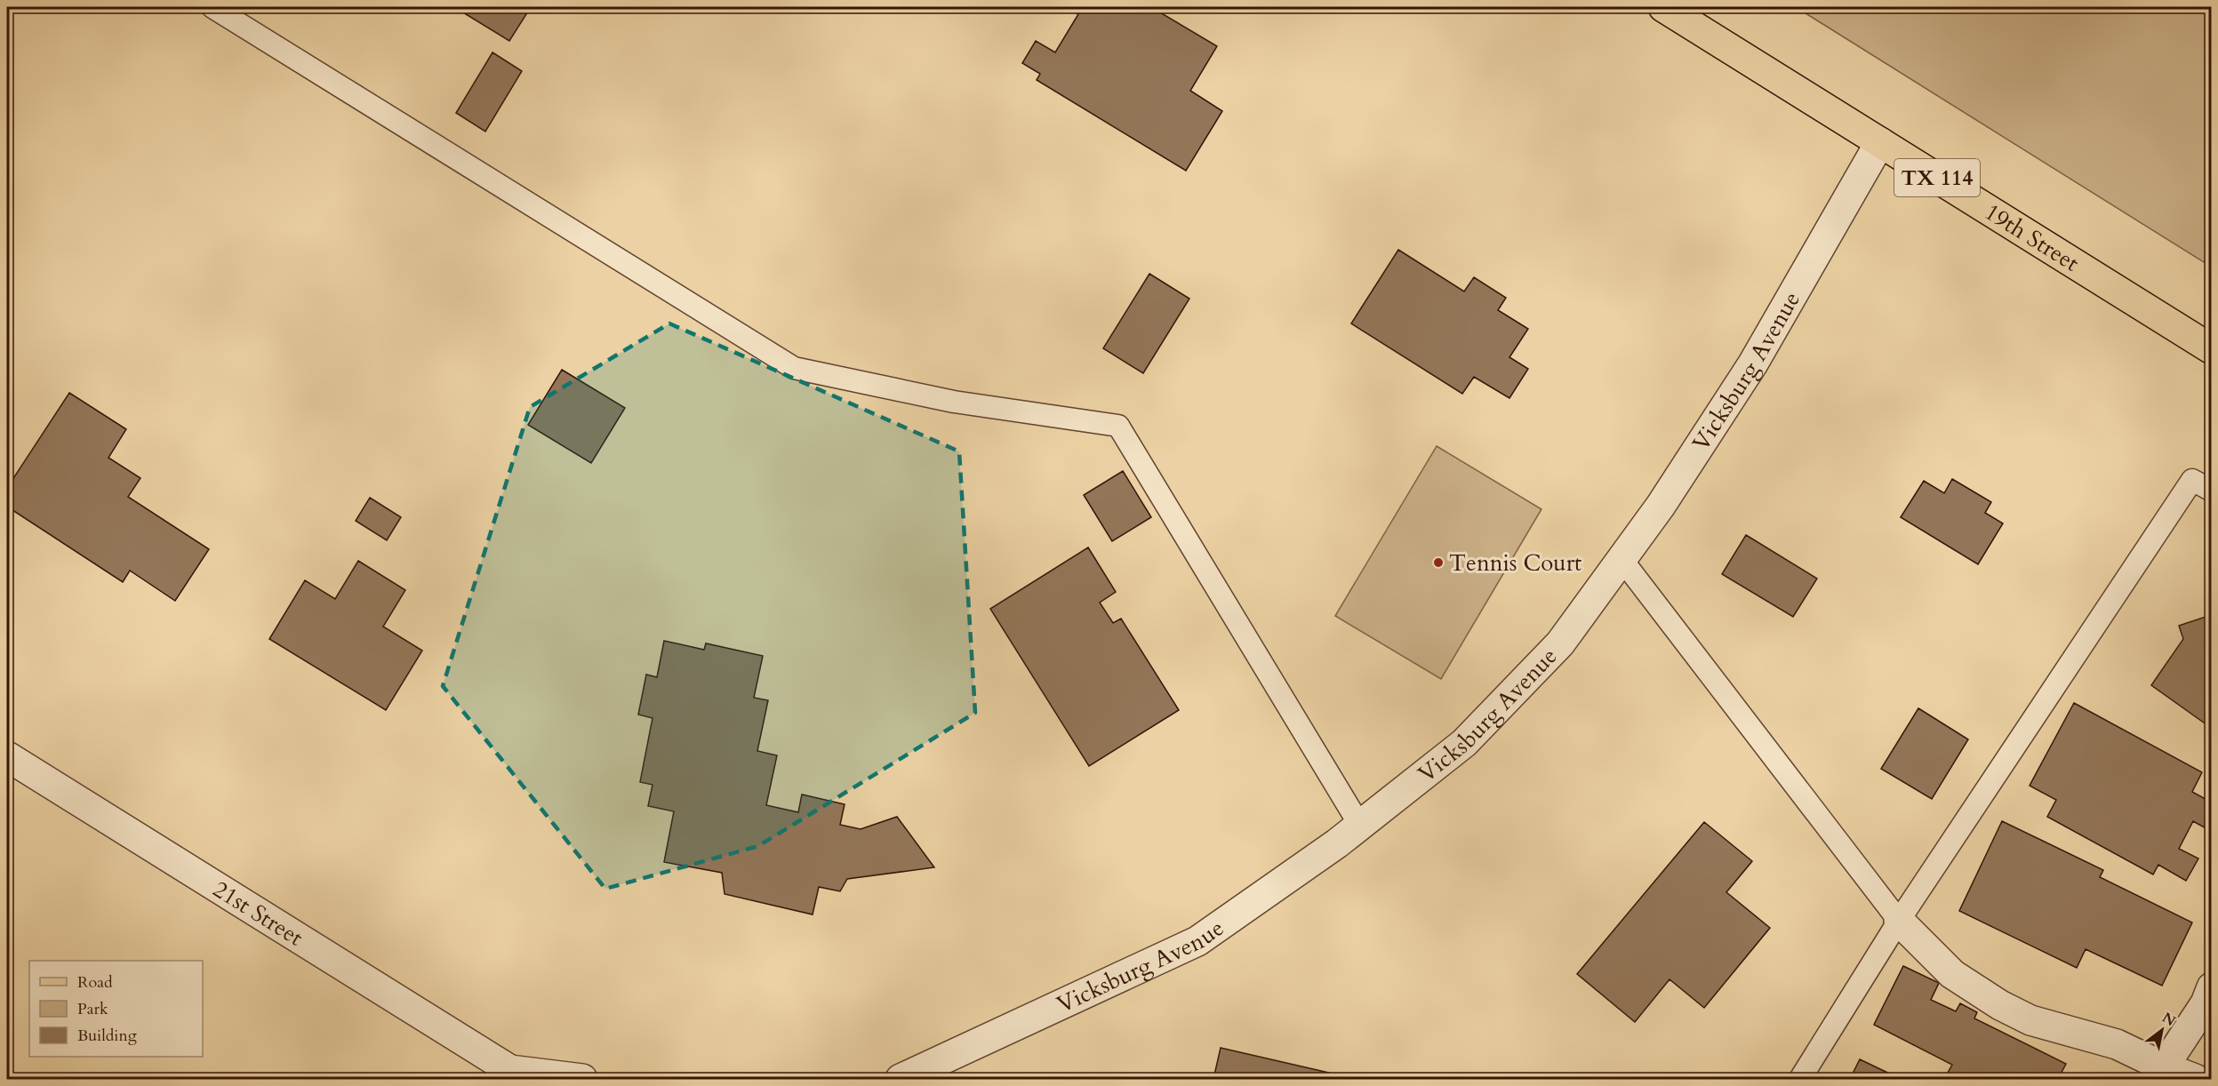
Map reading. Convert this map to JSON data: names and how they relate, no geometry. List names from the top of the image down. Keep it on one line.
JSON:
{"streets":{"main road":["TX 114","19th Street"],"street":["Vicksburg Avenue","21st Street"]},"crossings":[["19th Street","Vicksburg Avenue"]],"places":["Tennis Court"],"legend":["Road","Park","Building"],"north":"top right"}
